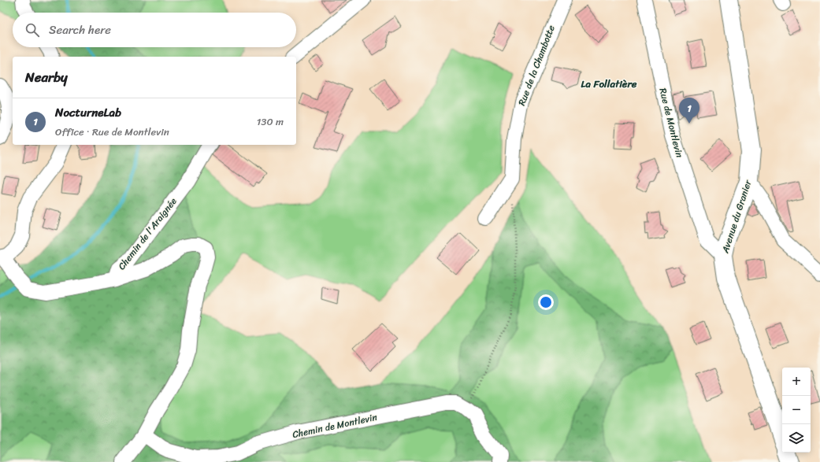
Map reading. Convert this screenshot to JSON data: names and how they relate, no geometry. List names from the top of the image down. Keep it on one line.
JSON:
{"streets":{"main road":["Avenue du Granier"],"street":["Rue de la Chambotte","Rue de Montlevin","Chemin de l'Araignée","Chemin de Montlevin"]},"crossings":[["Rue de Montlevin","Avenue du Granier"]],"districts":["La Follatière"],"page":{"search":"Search here","heading":"Nearby","pins":"1","list":[{"mark":"1","name":"NocturneLab","note":"Office · Rue de Montlevin","value":"130 m"}],"map_buttons":["+","−"]}}
